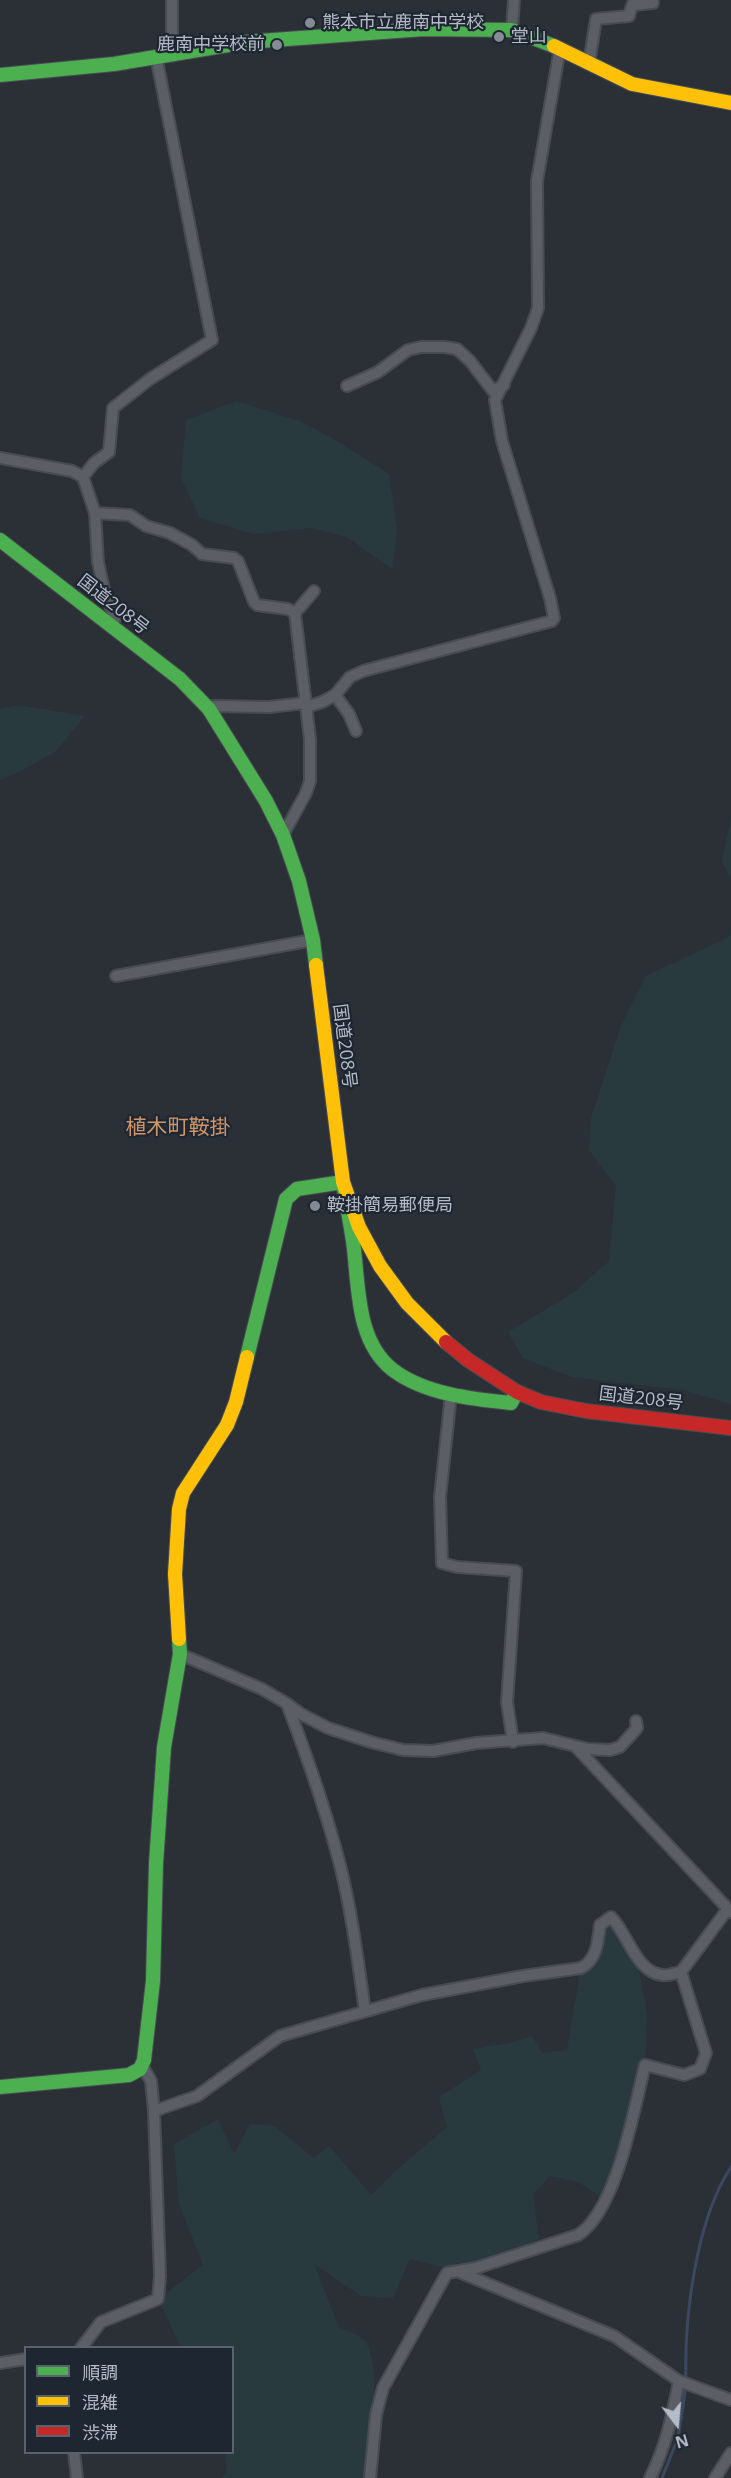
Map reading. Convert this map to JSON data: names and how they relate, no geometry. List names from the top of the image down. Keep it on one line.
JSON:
{"streets":{"main road":["国道208号"]},"districts":["植木町鞍掛"],"places":["熊本市立鹿南中学校","堂山","鹿南中学校前","鞍掛簡易郵便局"],"legend":["順調","混雑","渋滞"],"north":"bottom"}
